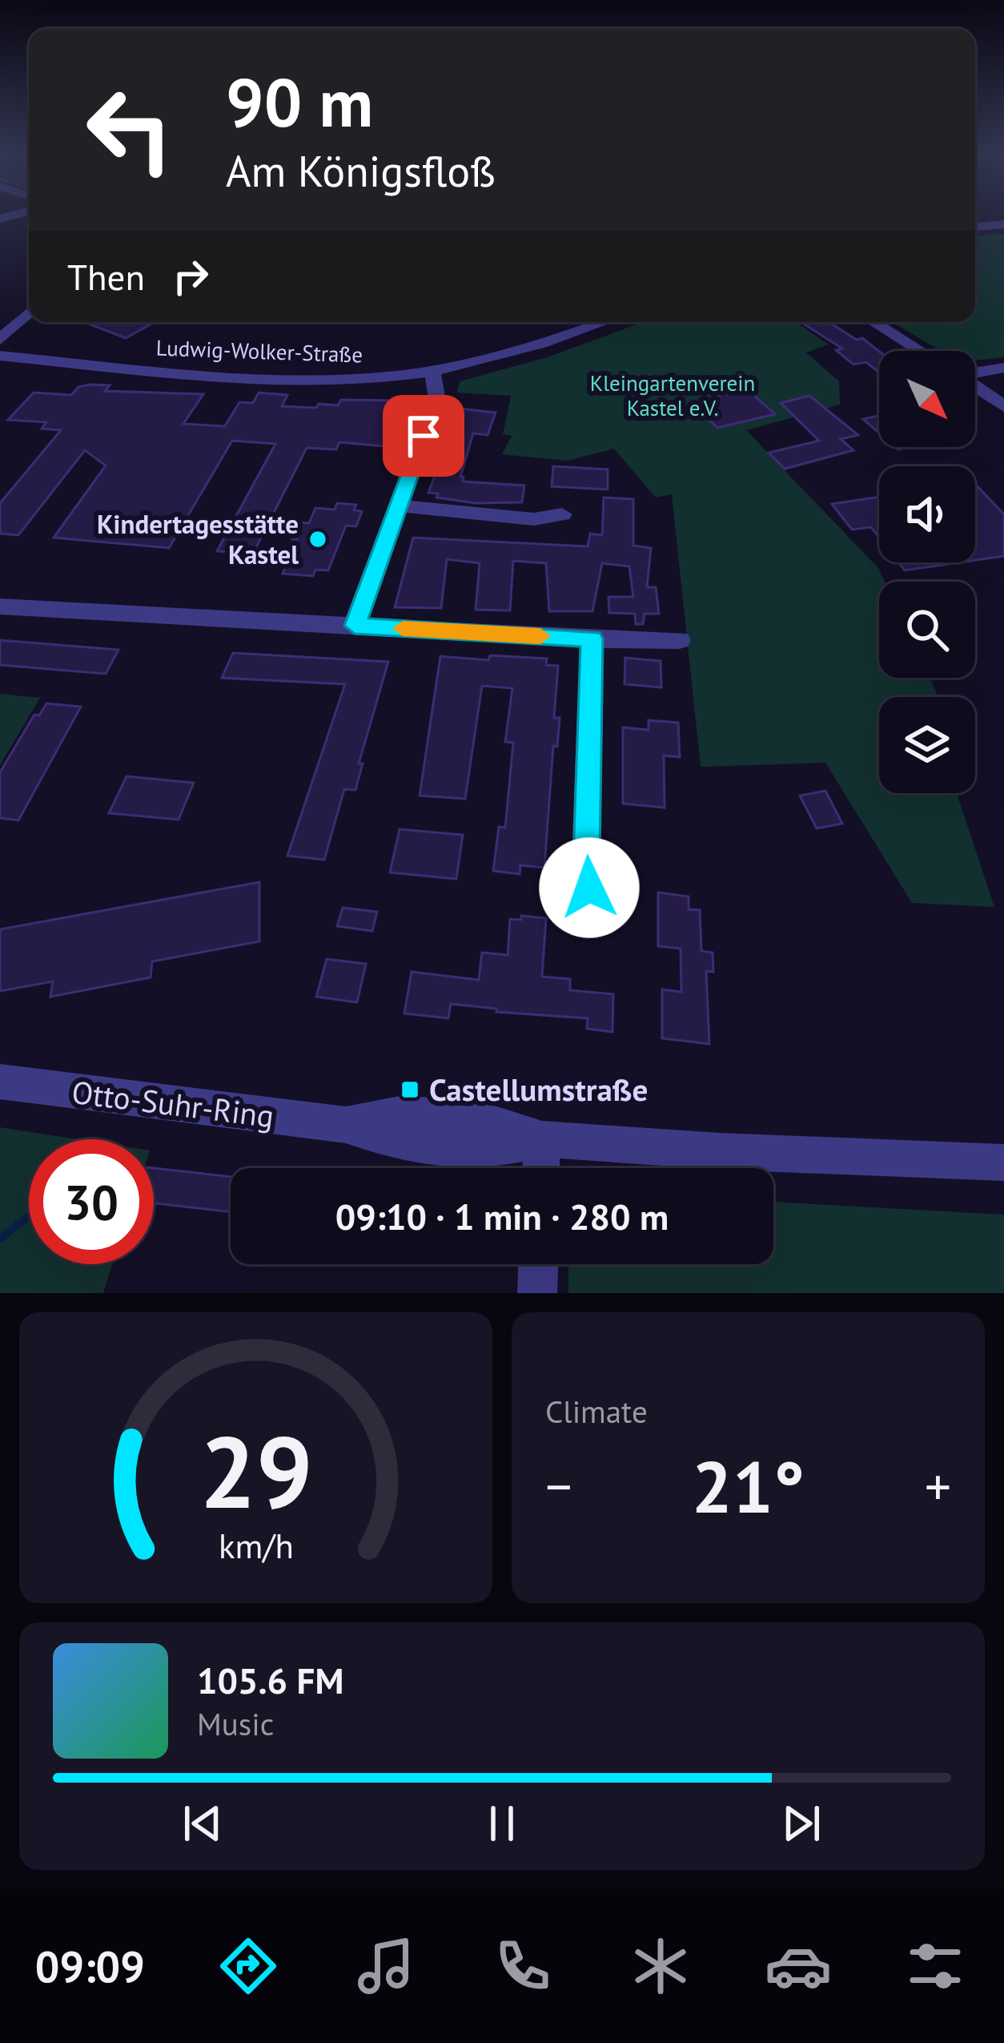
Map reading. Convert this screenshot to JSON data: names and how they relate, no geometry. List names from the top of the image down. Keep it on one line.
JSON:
{"streets":{"street":["Ludwig-Wolker-Straße","Otto-Suhr-Ring"]},"parks":["Kleingartenverein Kastel e.V."],"places":{"other":["Kindertagesstätte Kastel"],"transit":["Castellumstraße"]},"north":"bottom right","page":{"turn":["90 m","Am Königsfloß"],"then":"Then","limit":"30","trip":"09:10 · 1 min · 280 m","tile":"Climate","heat":["−","21°","+"],"song":["105.6 FM","Music"],"tabs":"09:09","gauge":["29","km/h"]}}
